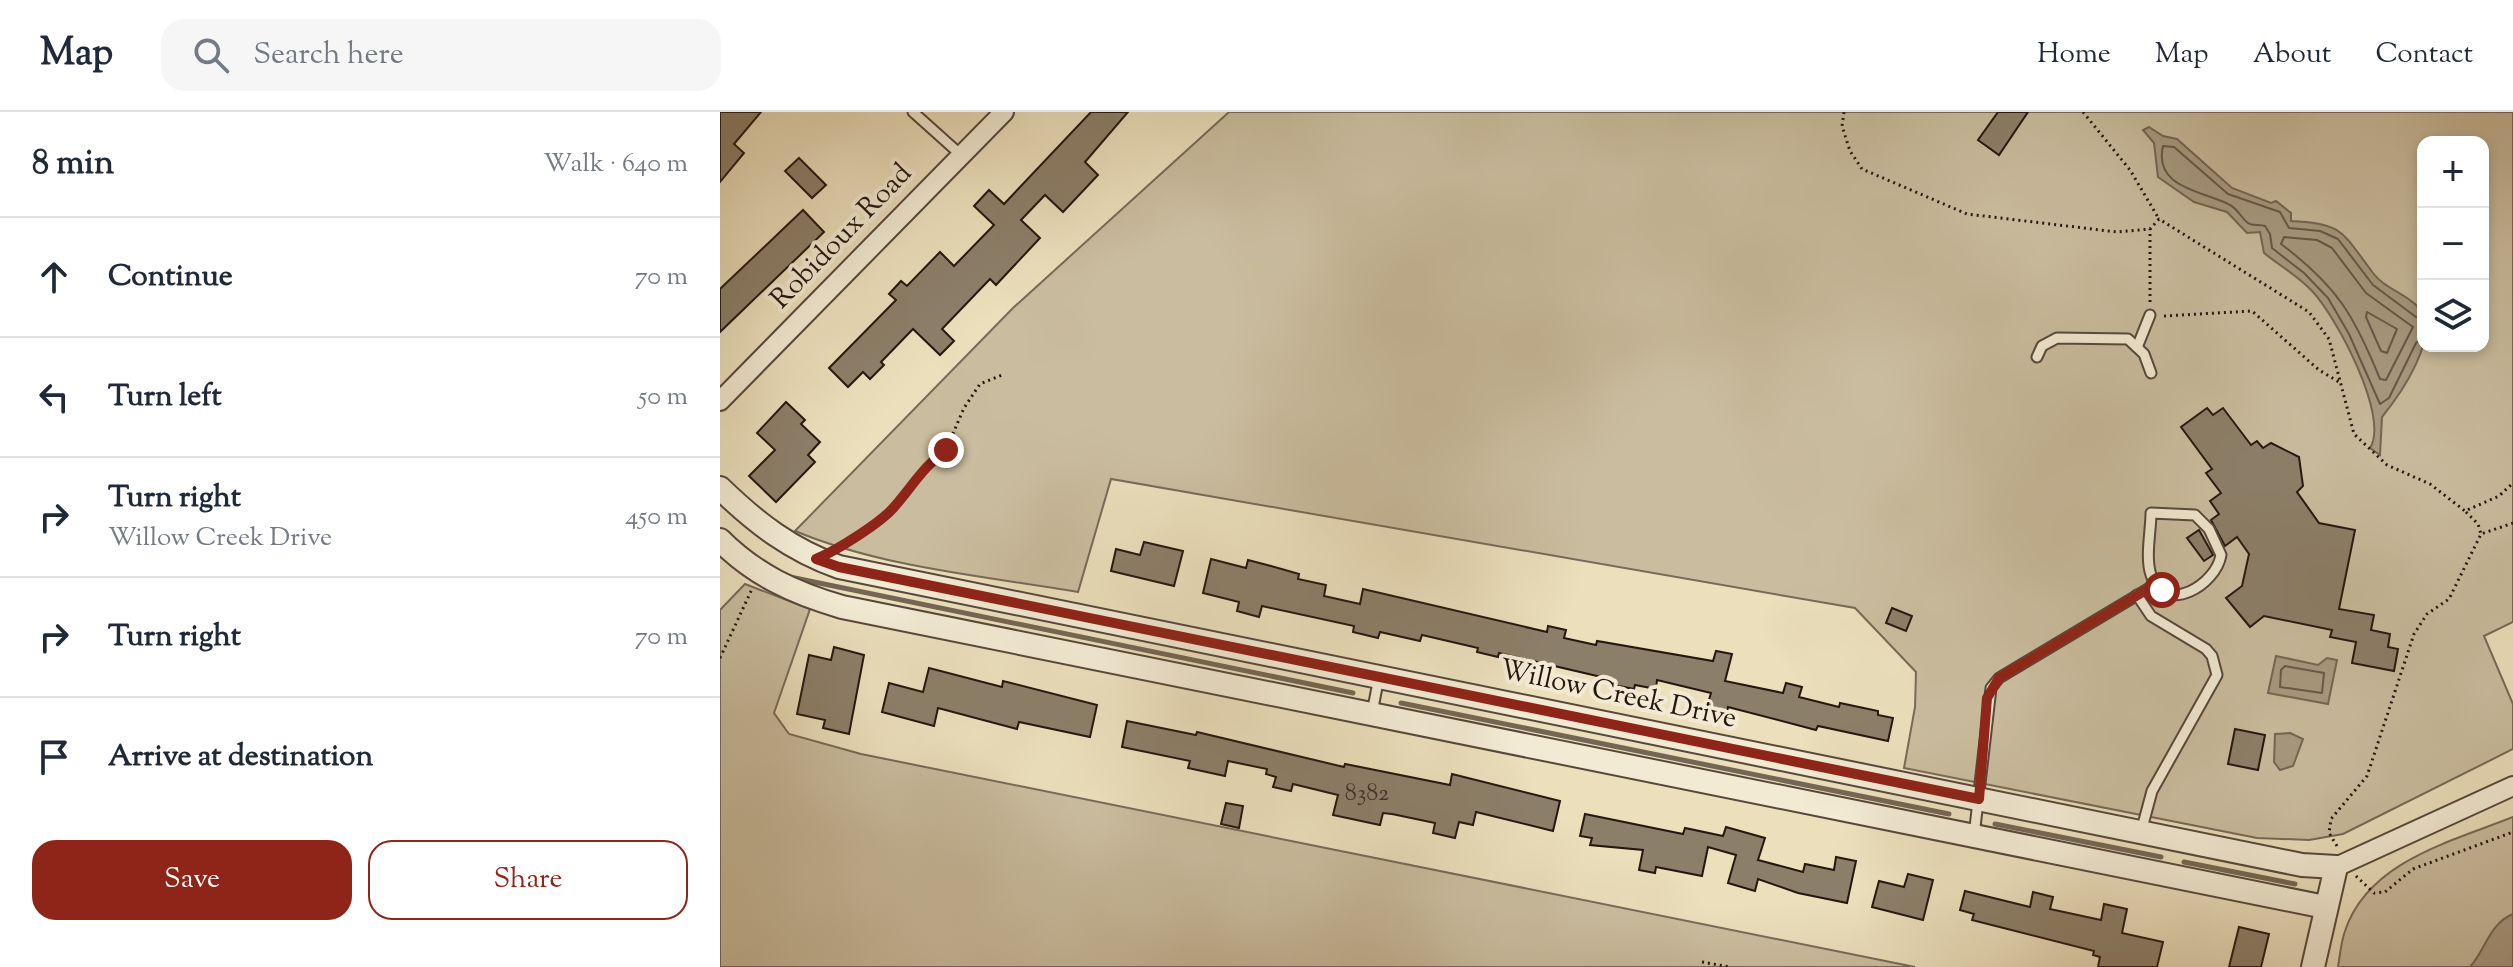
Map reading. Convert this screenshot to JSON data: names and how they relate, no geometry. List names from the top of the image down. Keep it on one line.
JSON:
{"streets":{"street":["Robidoux Road","Willow Creek Drive"]},"house_numbers":["8382"],"page":{"header":"Map","search":"Search here","nav":["Home","Map","About","Contact"],"heading":["8 min","Walk · 640 m"],"map_buttons":["+","−"],"list":[["Continue","70 m"],["Turn left","50 m"],["Turn right","Willow Creek Drive","450 m"],["Turn right","70 m"],"Arrive at destination"],"buttons":["Save","Share"]}}
